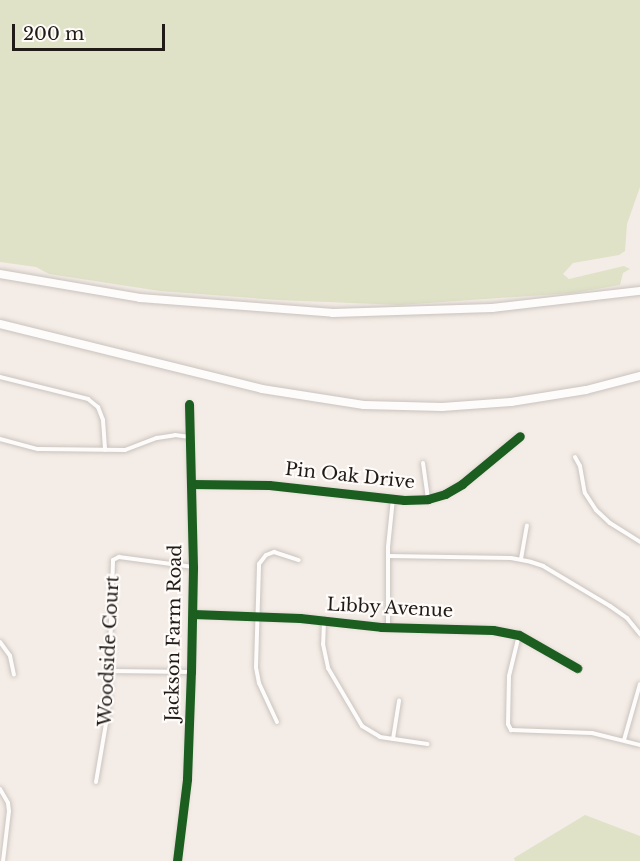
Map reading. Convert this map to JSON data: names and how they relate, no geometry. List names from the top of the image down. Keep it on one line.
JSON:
{"streets":{"street":["Pin Oak Drive","Libby Avenue","Jackson Farm Road","Woodside Court"]},"crossings":[["Pin Oak Drive","Jackson Farm Road"],["Libby Avenue","Jackson Farm Road"],["Jackson Farm Road","Woodside Court"]],"scale_bar":"200 m"}
